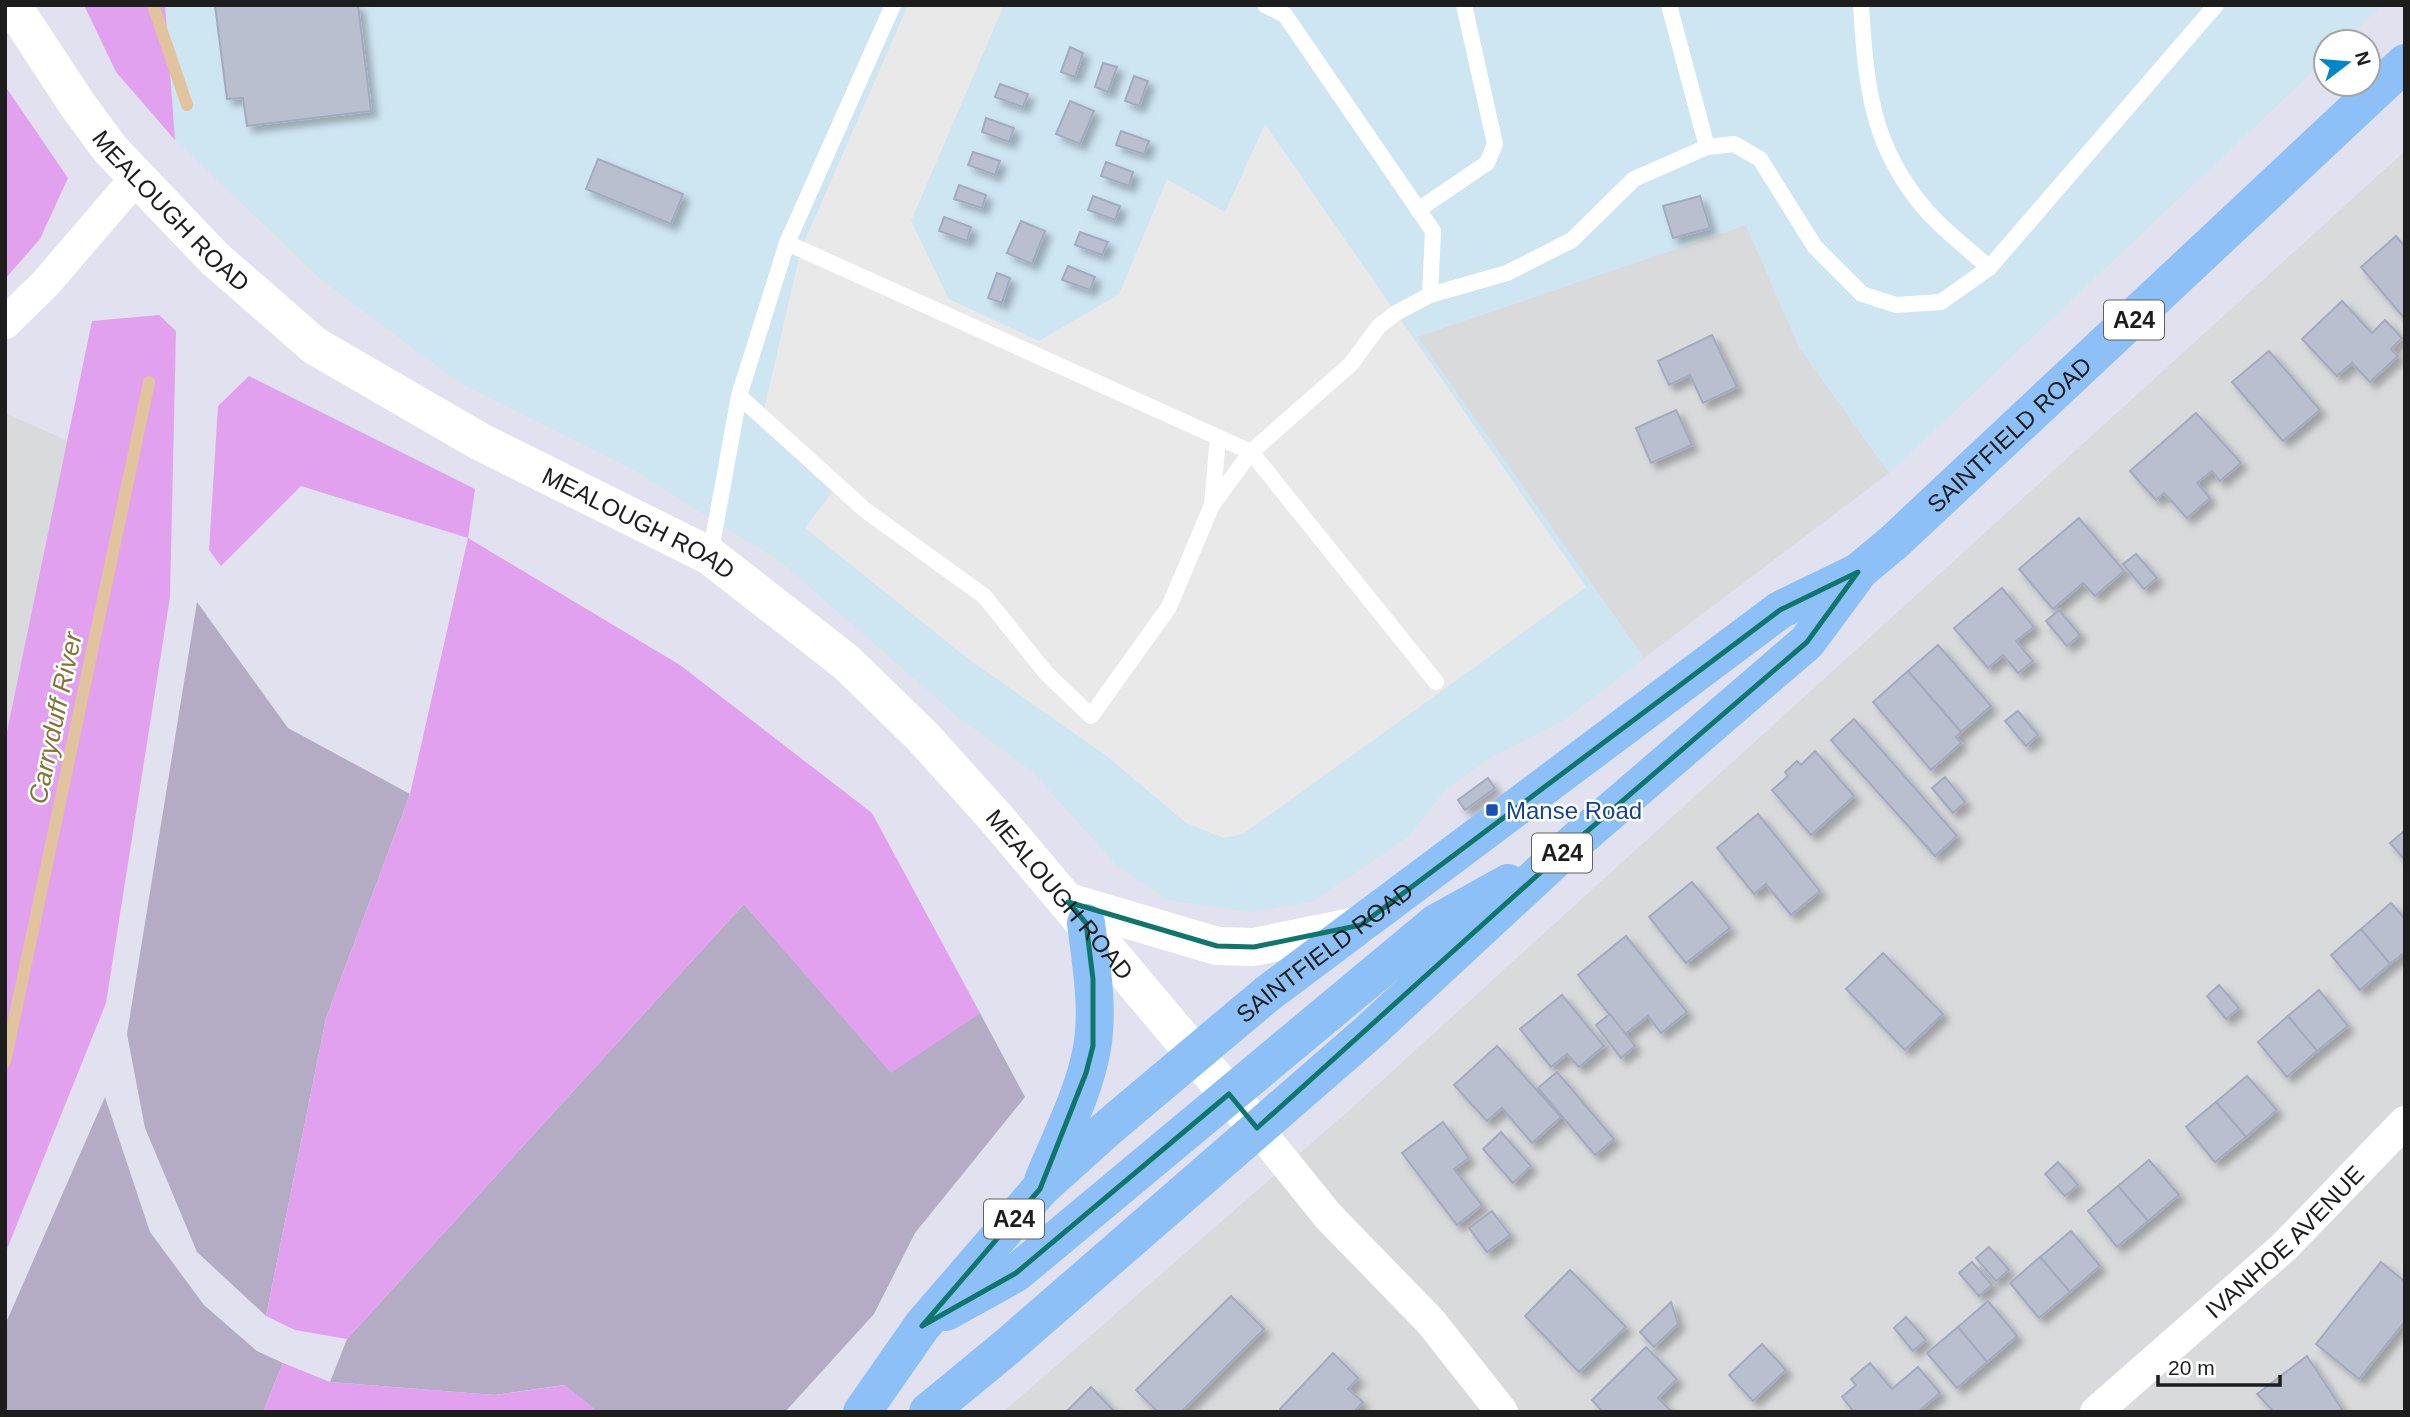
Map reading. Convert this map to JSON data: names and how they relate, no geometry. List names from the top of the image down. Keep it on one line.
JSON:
{"streets":{"highway":["A24","SAINTFIELD ROAD"],"street":["MEALOUGH ROAD","IVANHOE AVENUE"]},"crossings":[["MEALOUGH ROAD","SAINTFIELD ROAD"]],"water":["Carryduff River"],"places":{"transit":["Manse Road"]},"scale_bar":"20 m","north":"right"}
